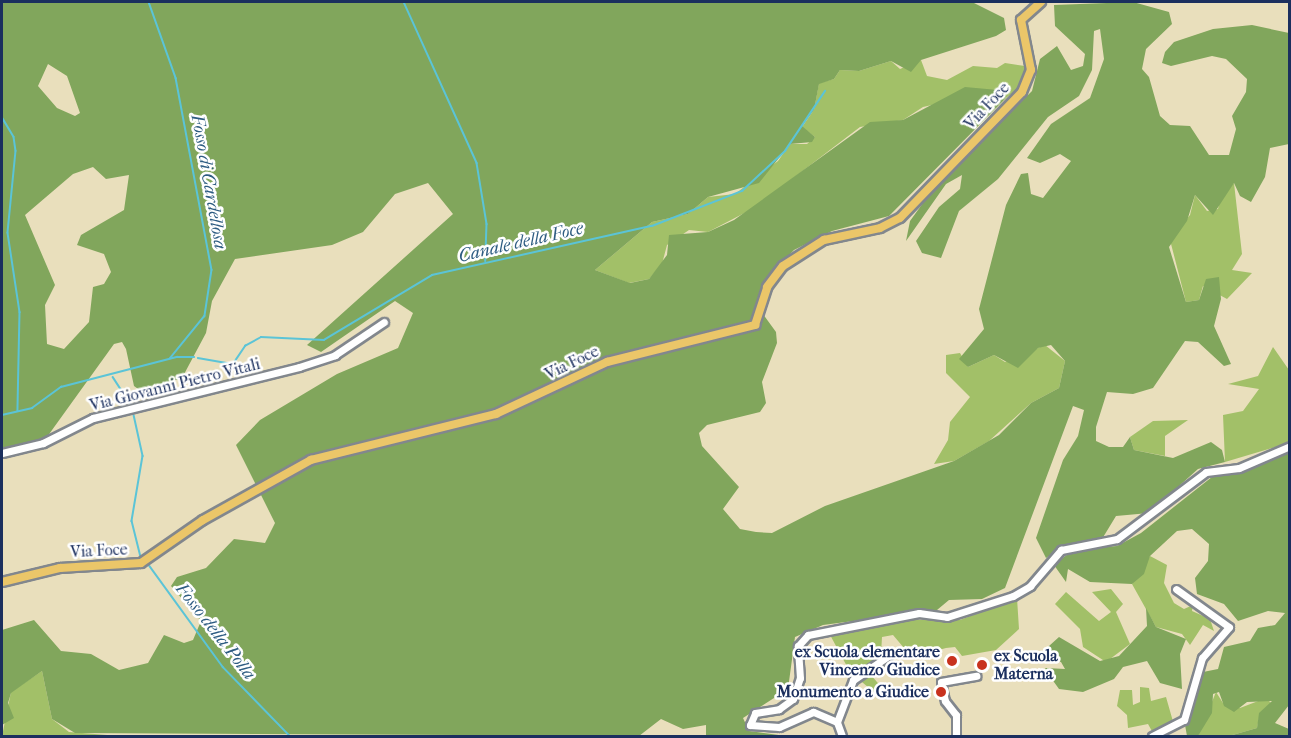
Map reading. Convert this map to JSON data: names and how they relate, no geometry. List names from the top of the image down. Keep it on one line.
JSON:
{"streets":{"main road":["Via Foce"],"street":["Via Giovanni Pietro Vitali"]},"water":["Fosso di Cardellosa","Canale della Foce","Fosso della Polla"],"places":["ex Scuola elementare Vincenzo Giudice","ex Scuola Materna","Monumento a Giudice"]}
